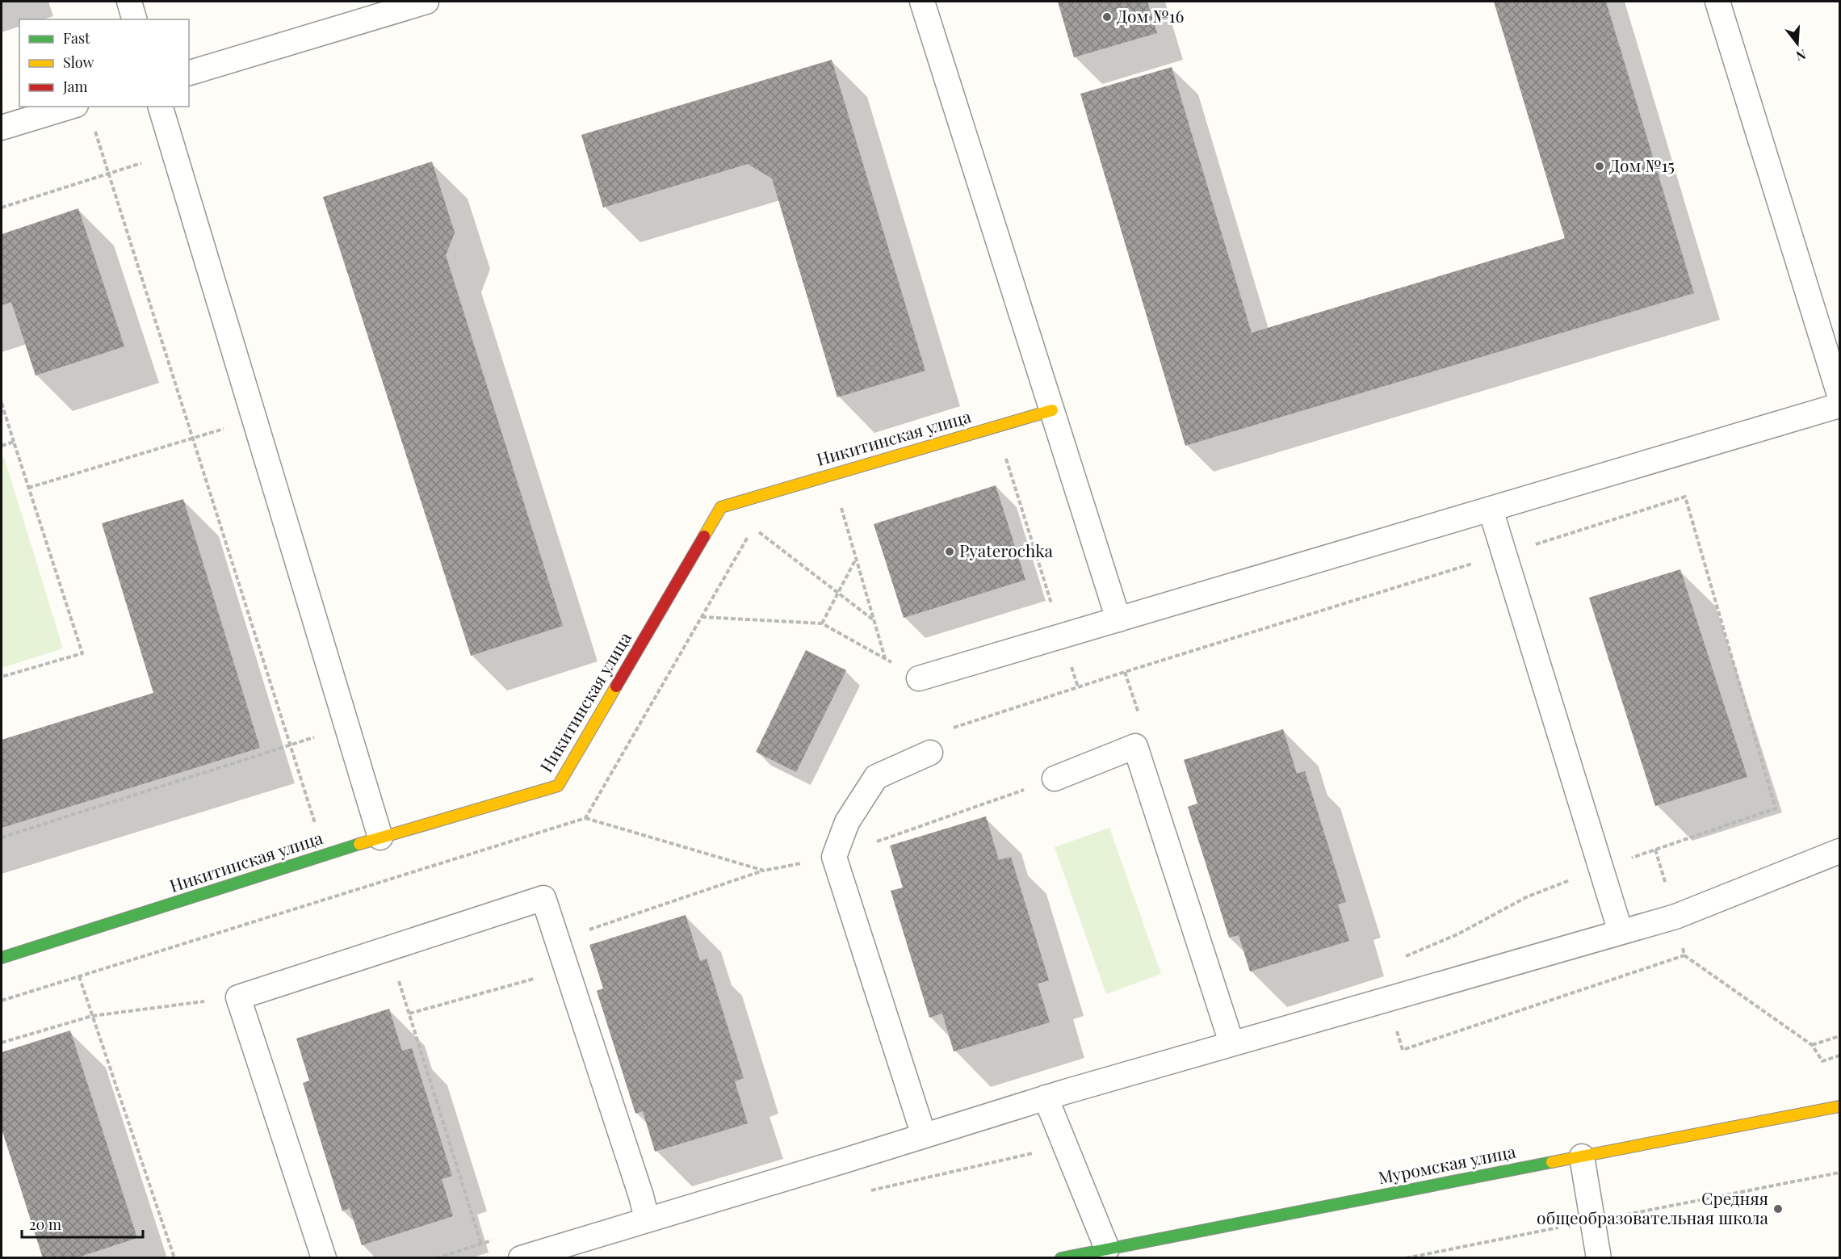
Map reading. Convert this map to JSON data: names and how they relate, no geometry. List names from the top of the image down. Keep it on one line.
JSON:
{"streets":{"street":["Никитинская улица","Муромская улица"]},"places":["Дом №16","Дом №15","Pyaterochka","Средняя общеобразовательная школа"],"legend":["Fast","Slow","Jam"],"scale_bar":"20 m","north":"bottom"}
